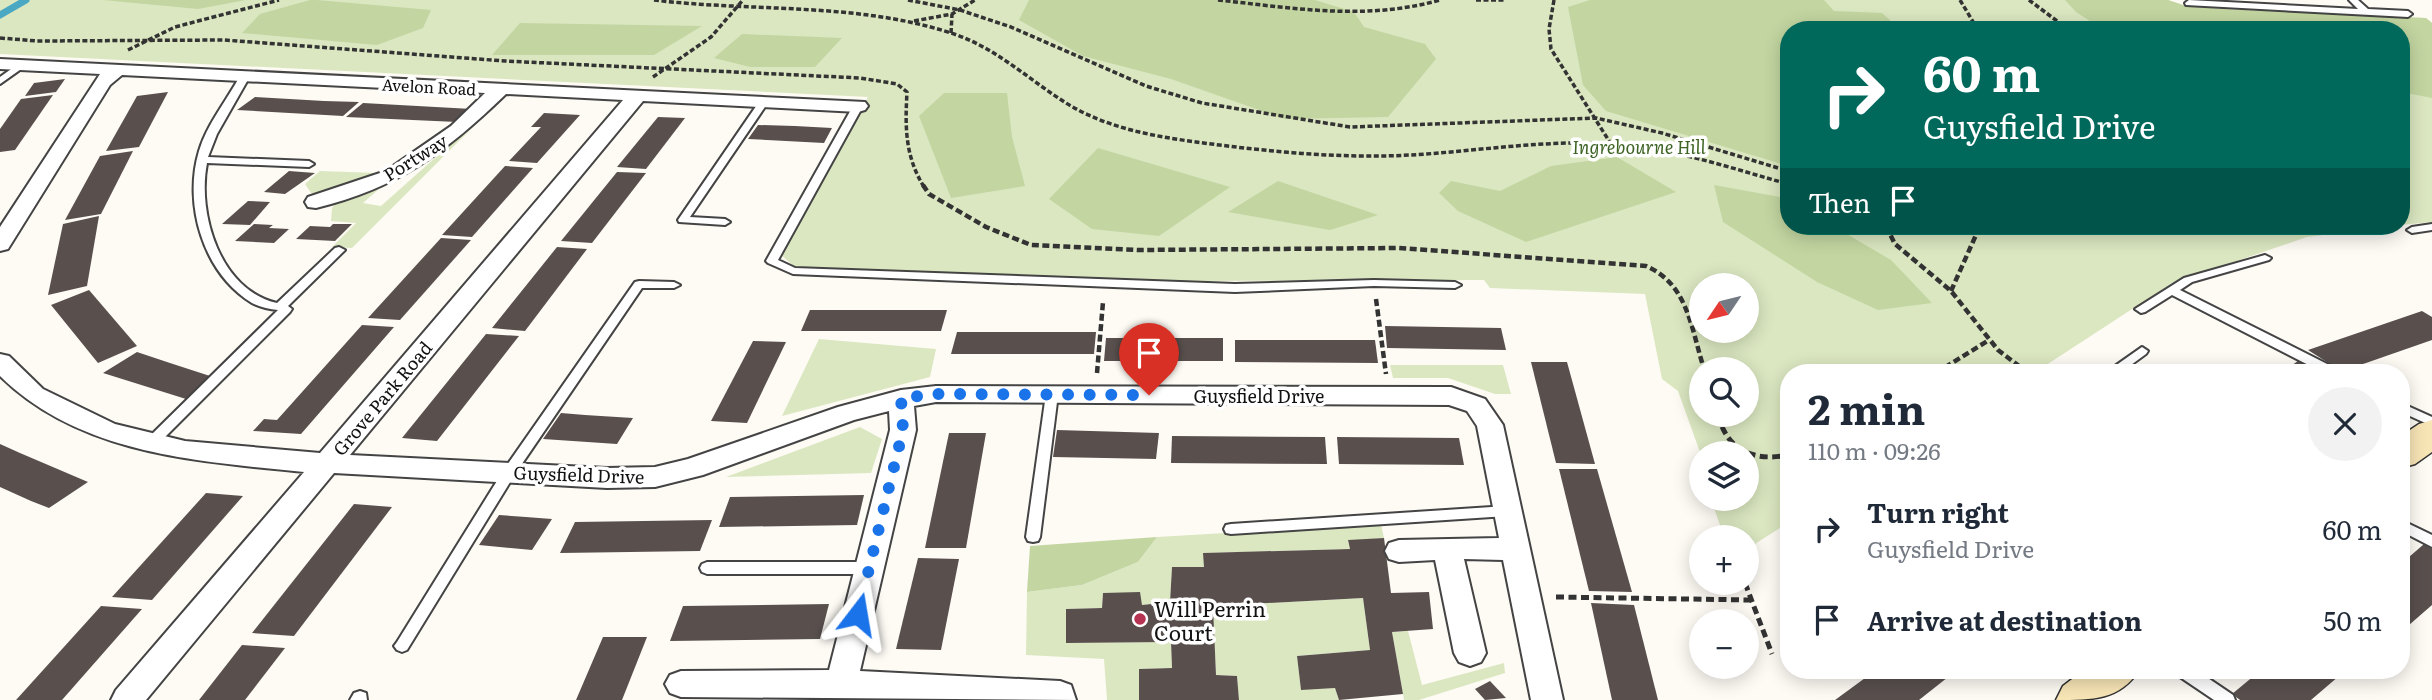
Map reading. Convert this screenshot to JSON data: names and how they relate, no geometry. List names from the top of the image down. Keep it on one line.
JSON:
{"streets":{"street":["Avelon Road","Portway","Guysfield Drive","Grove Park Road"]},"crossings":[["Avelon Road","Portway"],["Avelon Road","Grove Park Road"],["Guysfield Drive","Grove Park Road"]],"parks":["Ingrebourne Hill"],"places":["Will Perrin Court"],"north":"bottom left","page":{"turn":["60 m","Guysfield Drive"],"then":"Then","map_buttons":["+","−"],"heading":["2 min","110 m · 09:26"],"list":[{"name":"Turn right","note":"Guysfield Drive","value":"60 m"},{"name":"Arrive at destination","value":"50 m"}]}}
